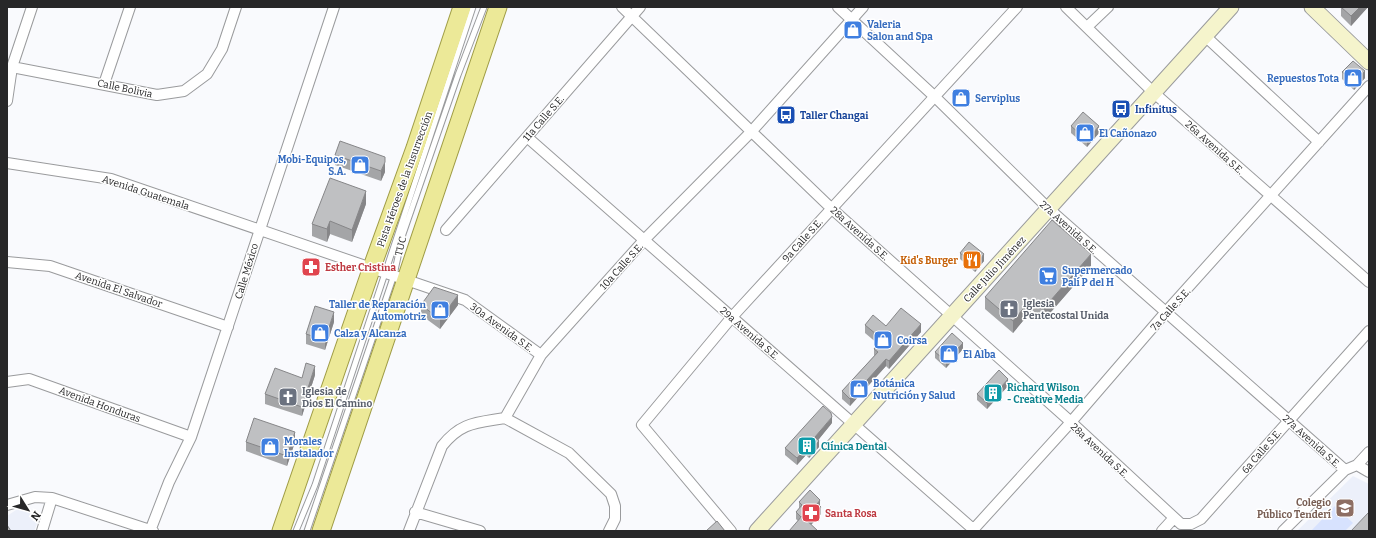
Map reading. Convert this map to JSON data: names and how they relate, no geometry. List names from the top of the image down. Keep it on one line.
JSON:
{"streets":{"main road":["Pista Héroes de la Insurrección","Calle Julio Jiménez"],"street":["Calle Bolivia","11a Calle S.E.","26a Avenida S.E.","Avenida Guatemala","27a Avenida S.E.","28a Avenida S.E.","9a Calle S.E.","10a Calle S.E.","Calle México","Avenida El Salvador","7a Calle S.E.","30a Avenida S.E.","29a Avenida S.E.","Avenida Honduras","6a Calle S.E."],"lane":["TUC"]},"crossings":[["11a Calle S.E.","28a Avenida S.E."],["11a Calle S.E.","29a Avenida S.E."],["26a Avenida S.E.","Calle Julio Jiménez"],["26a Avenida S.E.","7a Calle S.E."],["Pista Héroes de la Insurrección","TUC"],["Pista Héroes de la Insurrección","30a Avenida S.E."],["Avenida Guatemala","Calle México"],["Avenida Guatemala","30a Avenida S.E."],["27a Avenida S.E.","9a Calle S.E."],["27a Avenida S.E.","10a Calle S.E."],["27a Avenida S.E.","Calle Julio Jiménez"],["27a Avenida S.E.","7a Calle S.E."],["27a Avenida S.E.","6a Calle S.E."],["28a Avenida S.E.","9a Calle S.E."],["28a Avenida S.E.","10a Calle S.E."],["28a Avenida S.E.","Calle Julio Jiménez"],["28a Avenida S.E.","7a Calle S.E."],["28a Avenida S.E.","6a Calle S.E."],["9a Calle S.E.","29a Avenida S.E."],["TUC","30a Avenida S.E."],["10a Calle S.E.","30a Avenida S.E."],["10a Calle S.E.","29a Avenida S.E."],["Calle Julio Jiménez","29a Avenida S.E."],["Calle México","Avenida El Salvador"],["Calle México","30a Avenida S.E."],["Calle México","Avenida Honduras"],["7a Calle S.E.","29a Avenida S.E."]],"places":{"shop":["Valeria Salon and Spa","Repuestos Tota","Serviplus","El Cañonazo","Mobi-Equipos, S.A.","Taller de Reparación Automotriz","Calza y Alcanza","Coirsa","El Alba","Botánica Nutrición y Salud","Morales Instalador"],"bus stop":["Infinitus","Taller Changai"],"restaurant":["Kid's Burger"],"pharmacy":["Esther Cristina","Santa Rosa"],"supermarket":["Supermercado Palí P del H"],"church":["Iglesia Pentecostal Unida","Iglesia de Dios El Camino"],"building":["Richard Wilson - Creative Media","Clínica Dental"],"school or university":["Colegio Público Tenderí"]},"north":"bottom right"}
